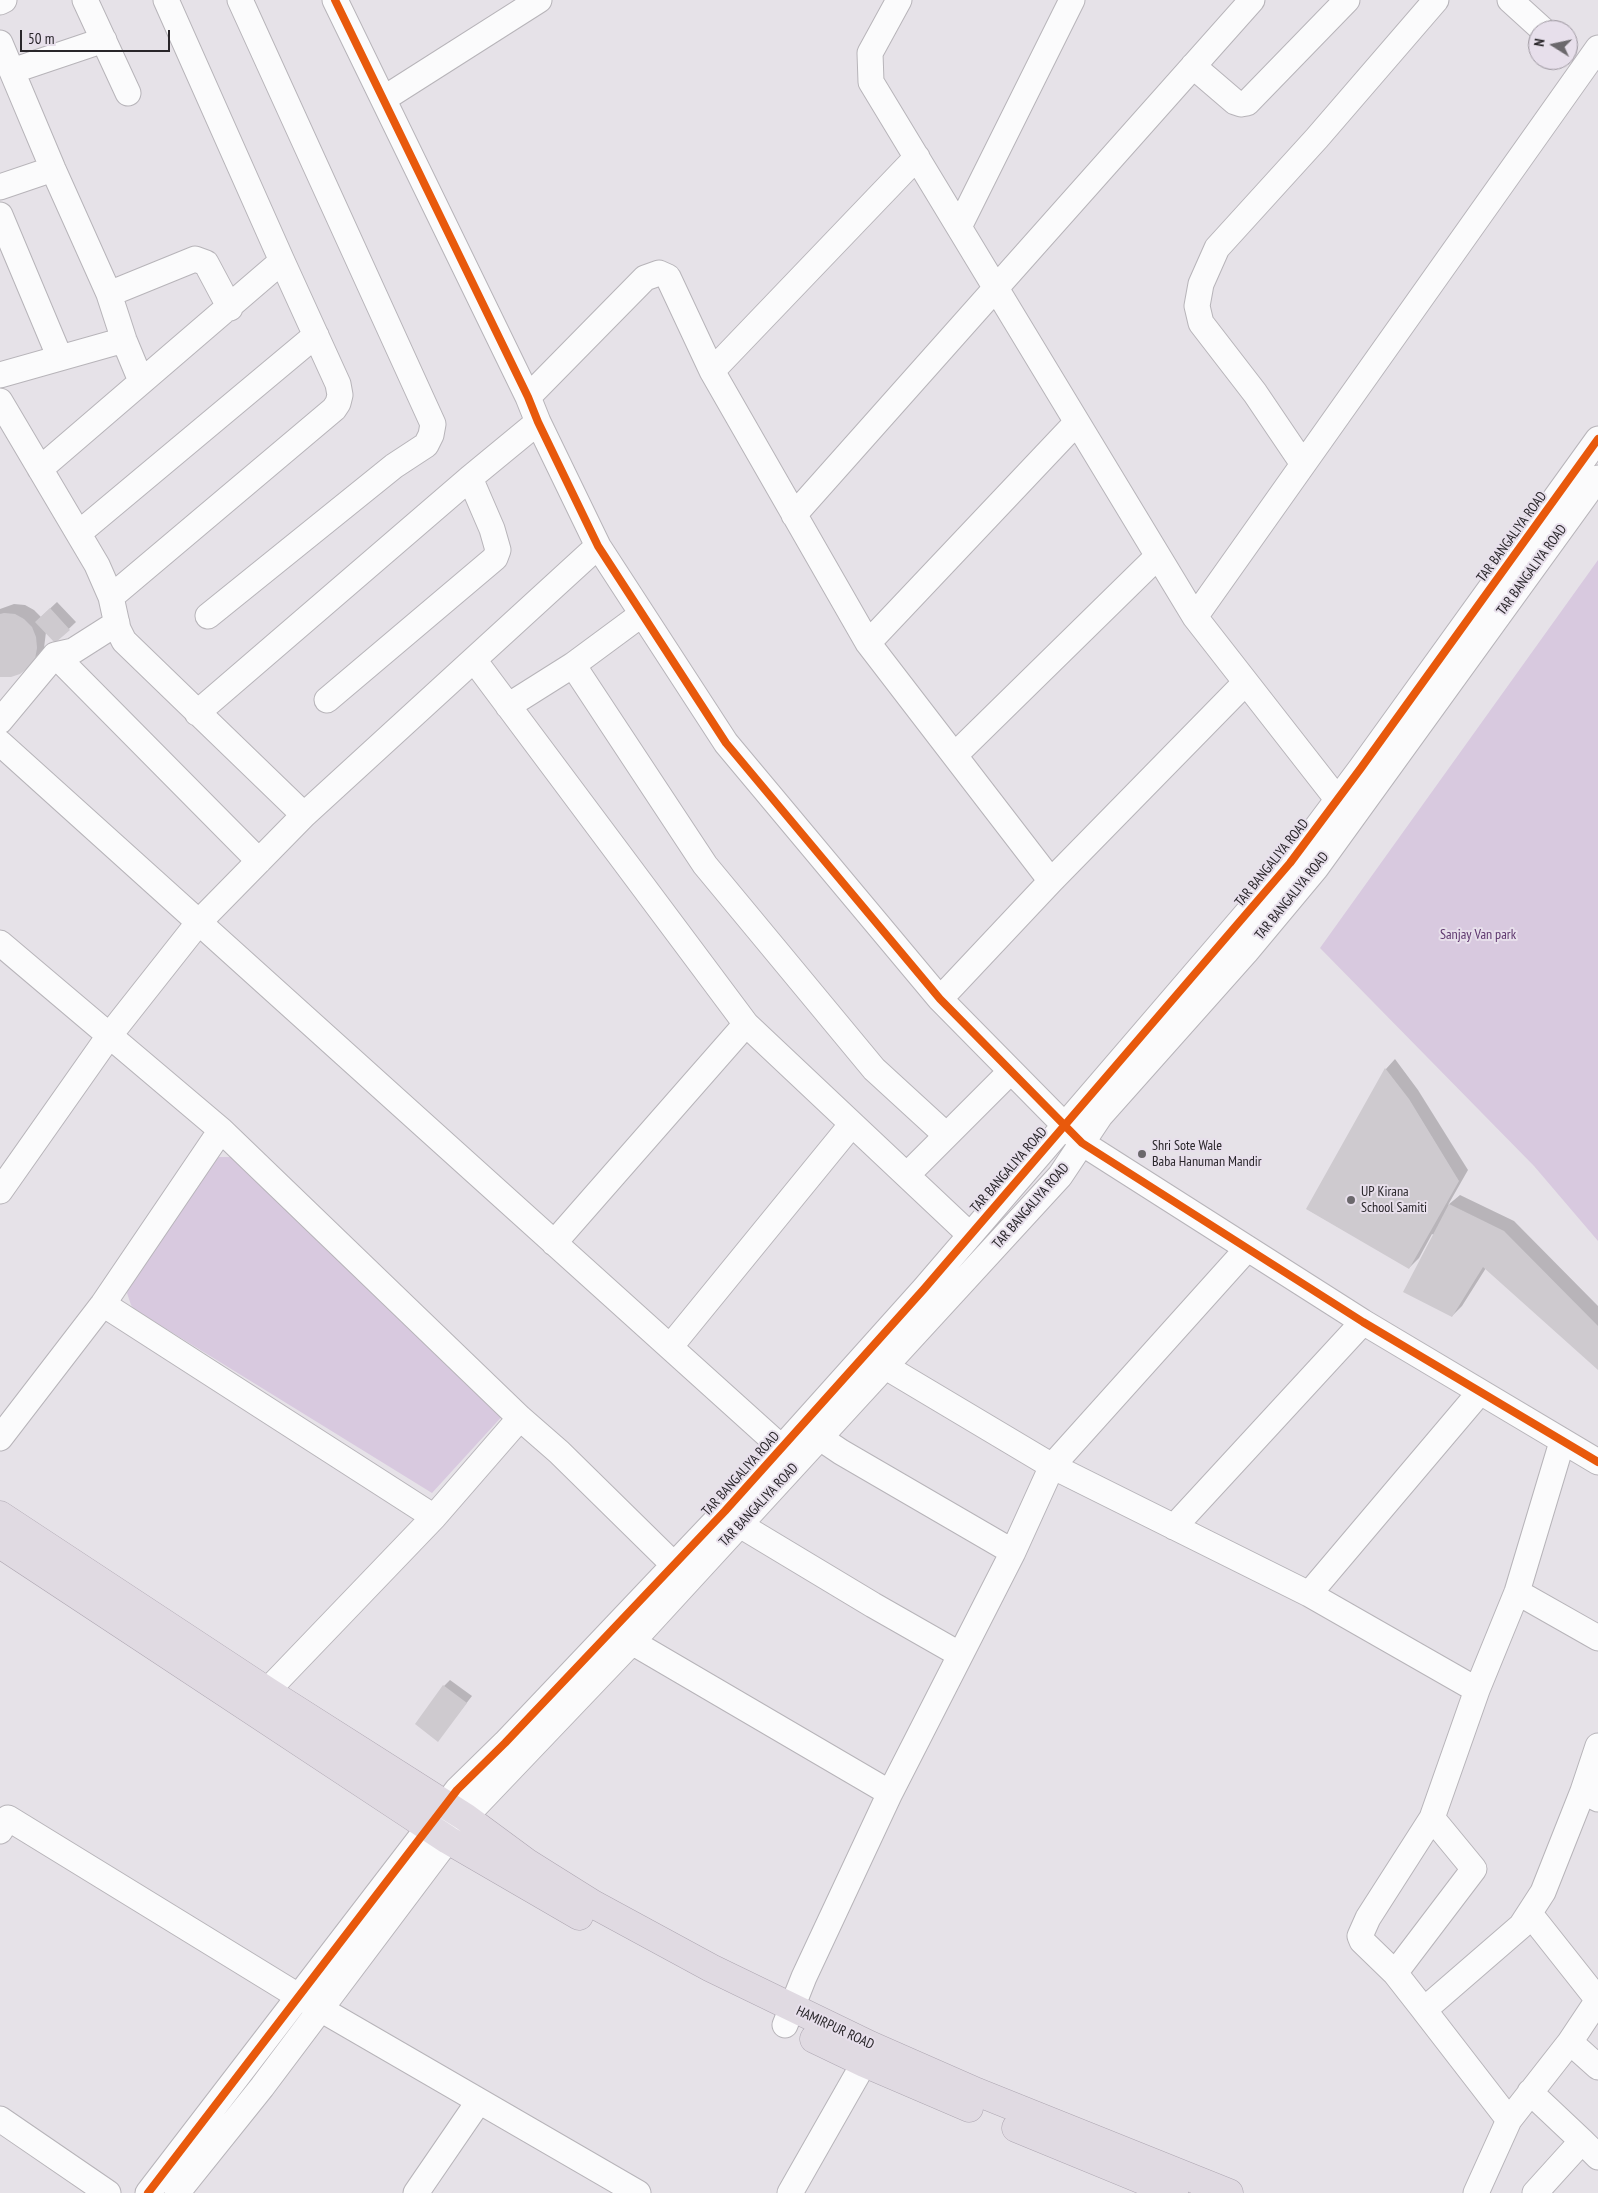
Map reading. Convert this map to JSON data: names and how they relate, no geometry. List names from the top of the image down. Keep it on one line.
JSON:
{"streets":{"highway":["HAMIRPUR ROAD"],"street":["TAR BANGALIYA ROAD"]},"crossings":[["TAR BANGALIYA ROAD","HAMIRPUR ROAD"]],"parks":["Sanjay Van park"],"places":["Shri Sote Wale Baba Hanuman Mandir","UP Kirana School Samiti"],"scale_bar":"50 m","north":"left"}
